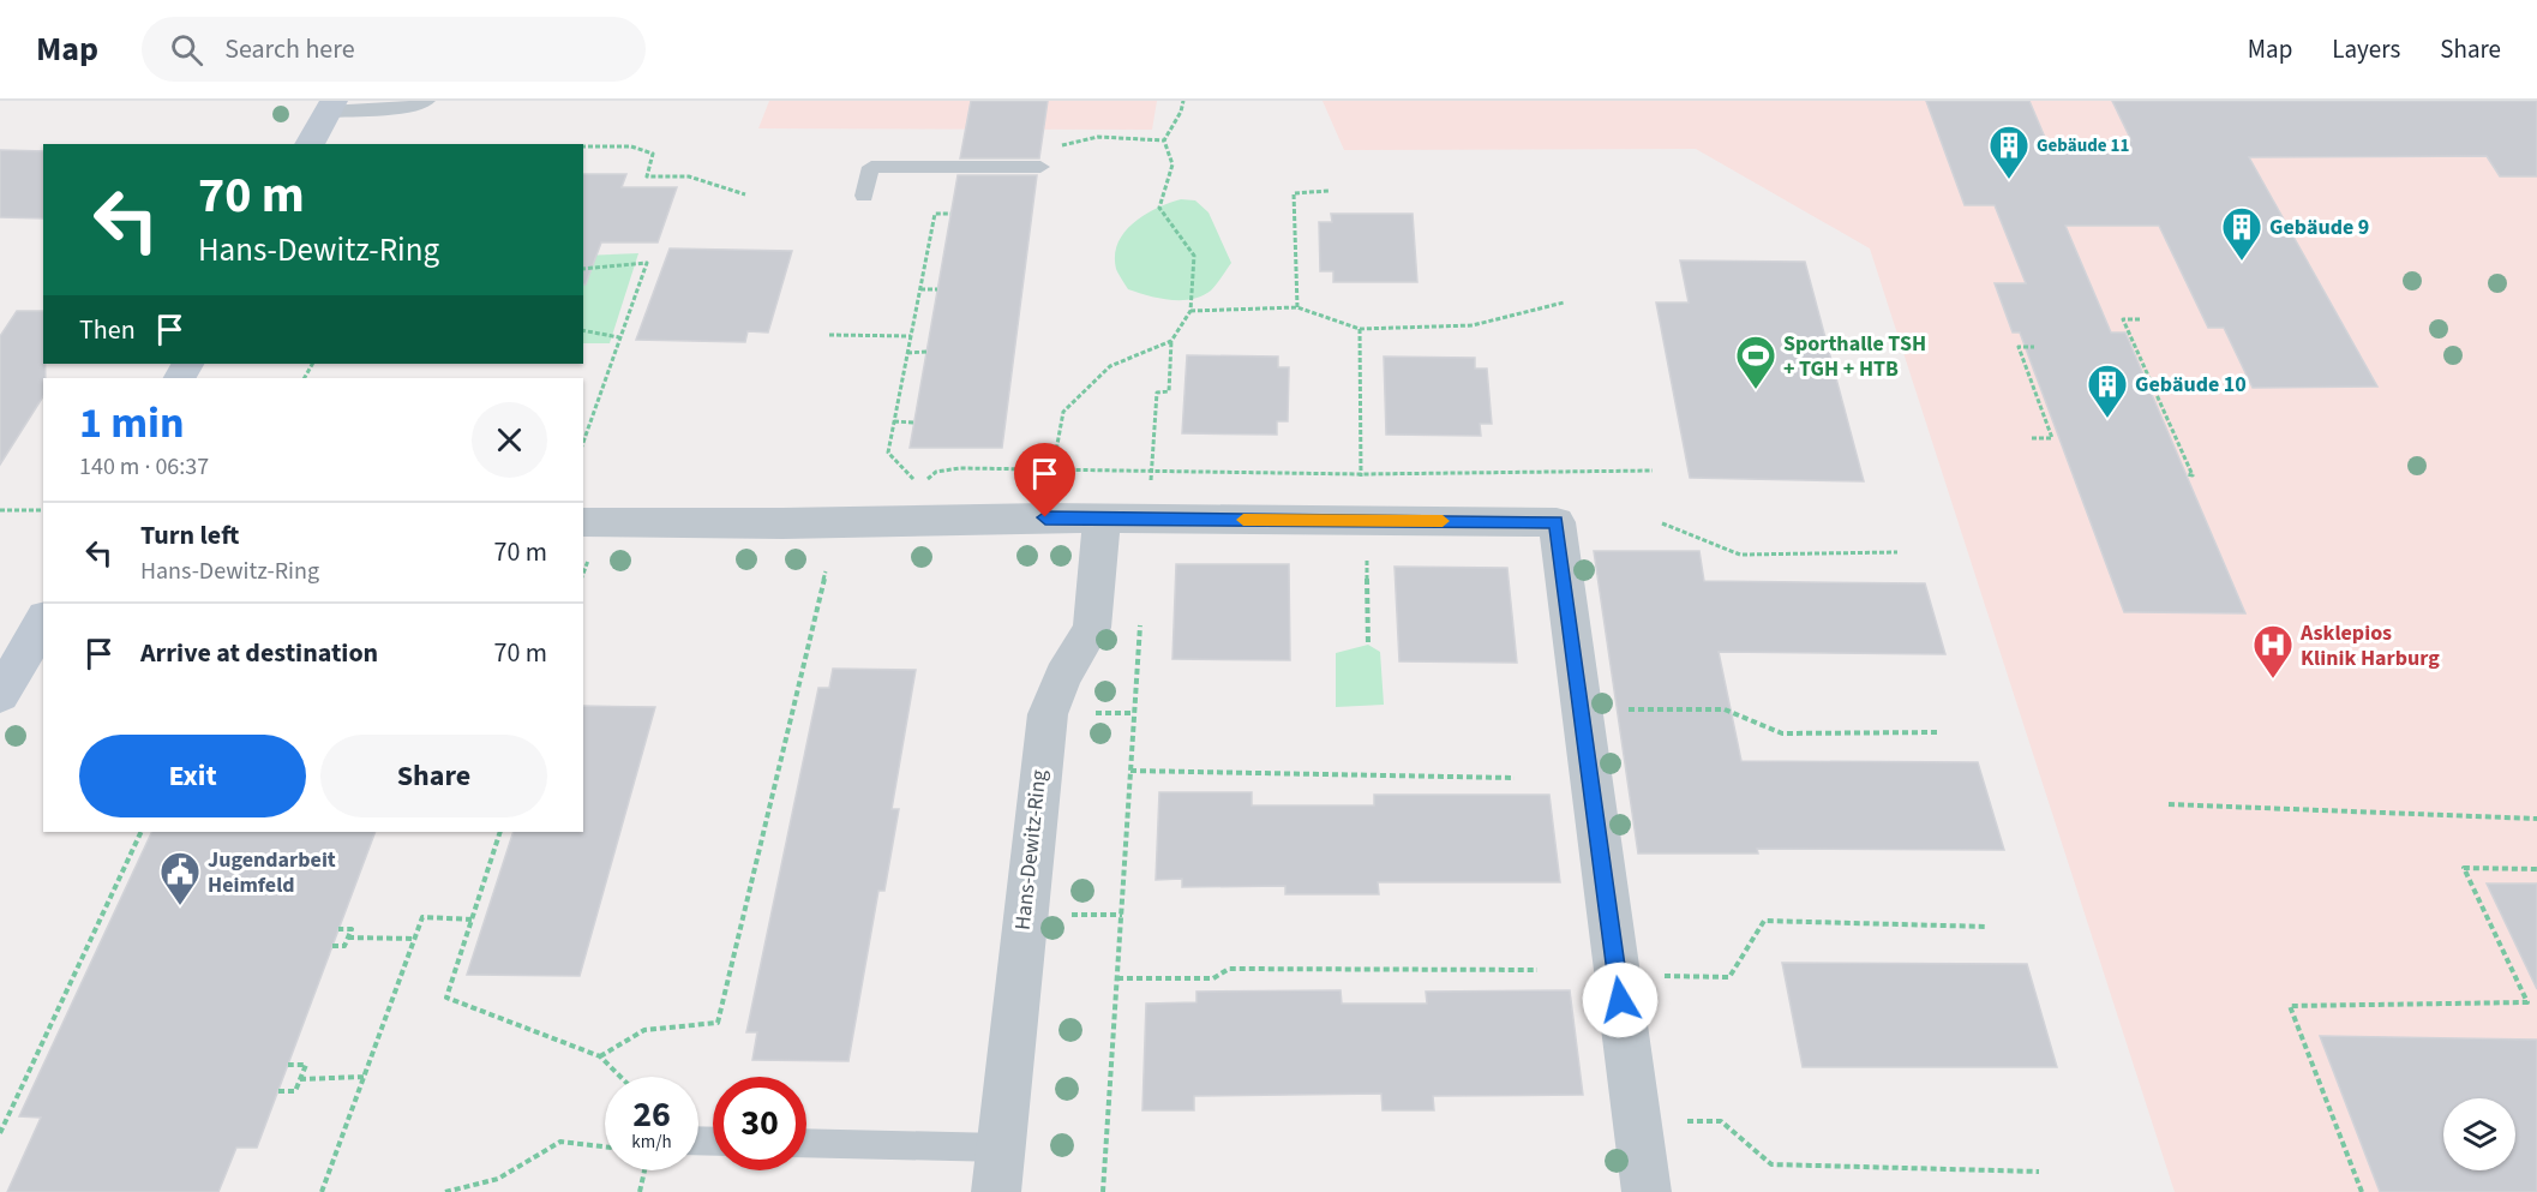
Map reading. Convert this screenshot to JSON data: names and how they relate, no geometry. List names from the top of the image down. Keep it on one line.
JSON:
{"streets":{"street":["Hans-Dewitz-Ring"]},"places":{"building":["Gebäude 11","Gebäude 9","Gebäude 10"],"sports":["Sporthalle TSH + TGH + HTB"],"hospital":["Asklepios Klinik Harburg"],"public building":["Jugendarbeit Heimfeld"]},"page":{"header":"Map","search":"Search here","nav":["Map","Layers","Share"],"turn":["70 m","Hans-Dewitz-Ring"],"then":"Then","heading":["1 min","140 m · 06:37"],"list":[{"name":"Turn left","note":"Hans-Dewitz-Ring","value":"70 m"},{"name":"Arrive at destination","value":"70 m"}],"buttons":["Exit","Share"],"speed":"26 km/h","limit":"30"}}
